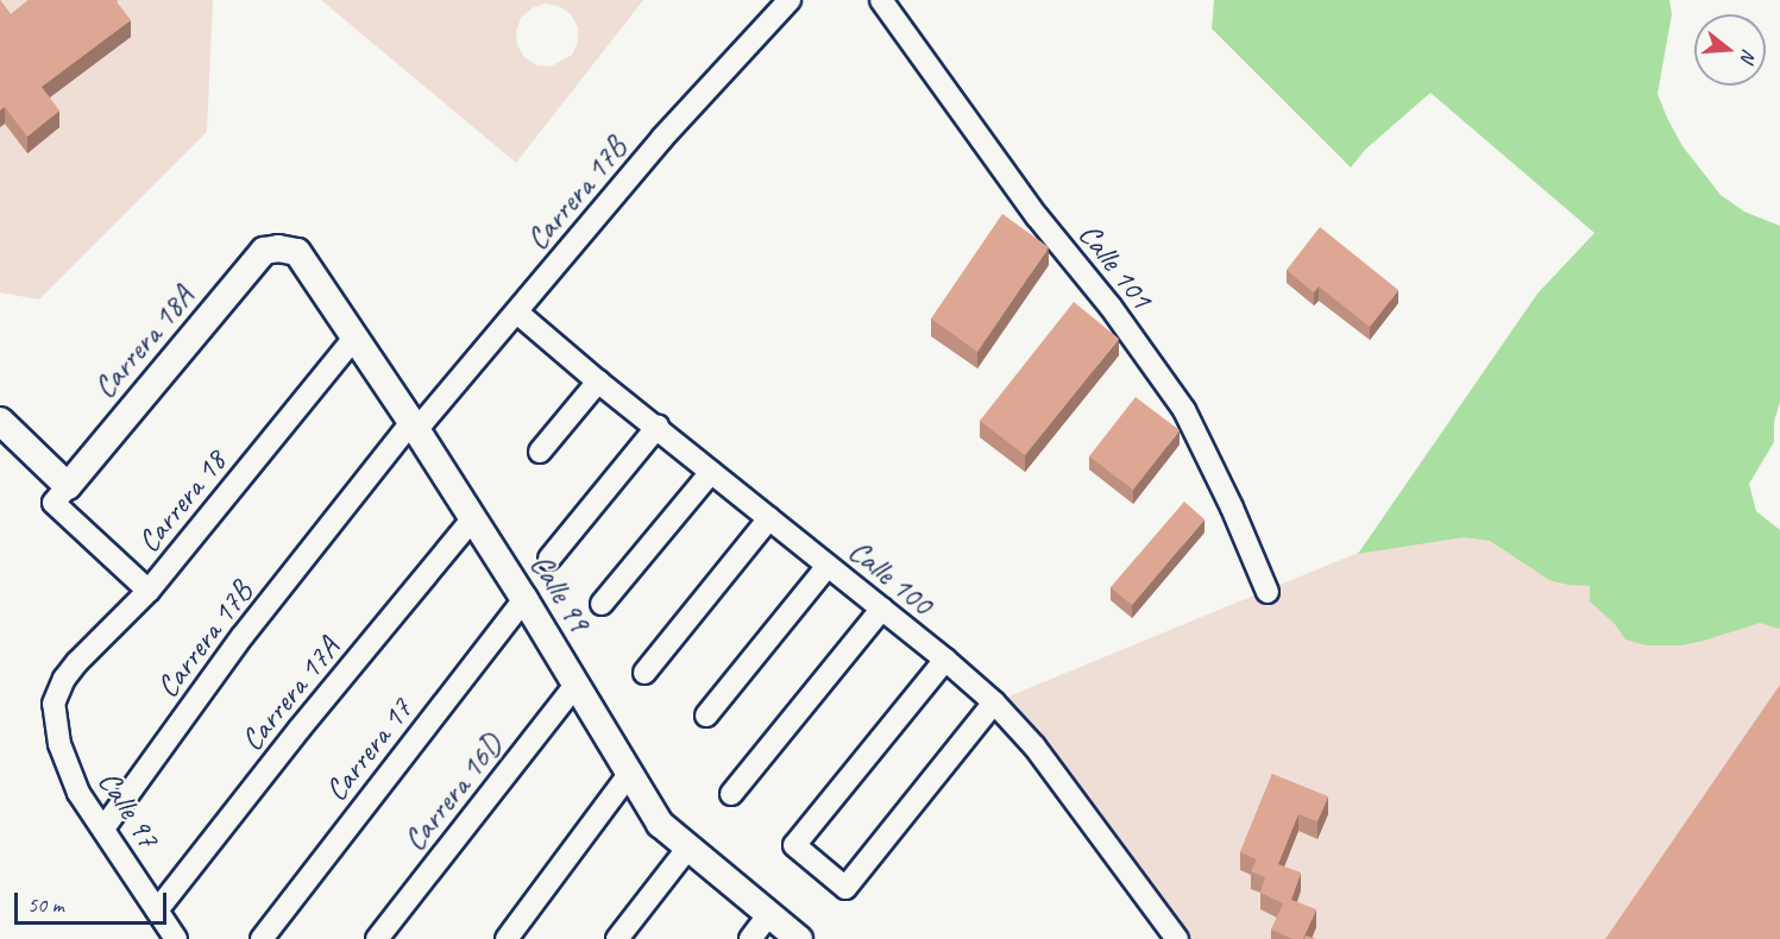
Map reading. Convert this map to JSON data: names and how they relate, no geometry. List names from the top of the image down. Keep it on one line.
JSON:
{"streets":{"street":["Carrera 17B","Calle 101","Carrera 18A","Carrera 18","Calle 100","Calle 99","Carrera 17A","Carrera 17","Carrera 16D","Calle 97"]},"crossings":[["Carrera 17B","Calle 100"],["Carrera 17B","Calle 99"],["Carrera 17B","Calle 97"],["Carrera 18A","Calle 99"],["Carrera 18","Calle 99"],["Carrera 18","Calle 97"],["Calle 99","Carrera 17A"],["Calle 99","Carrera 17"],["Calle 99","Carrera 16D"],["Carrera 17A","Calle 97"]],"scale_bar":"50 m","north":"right"}
